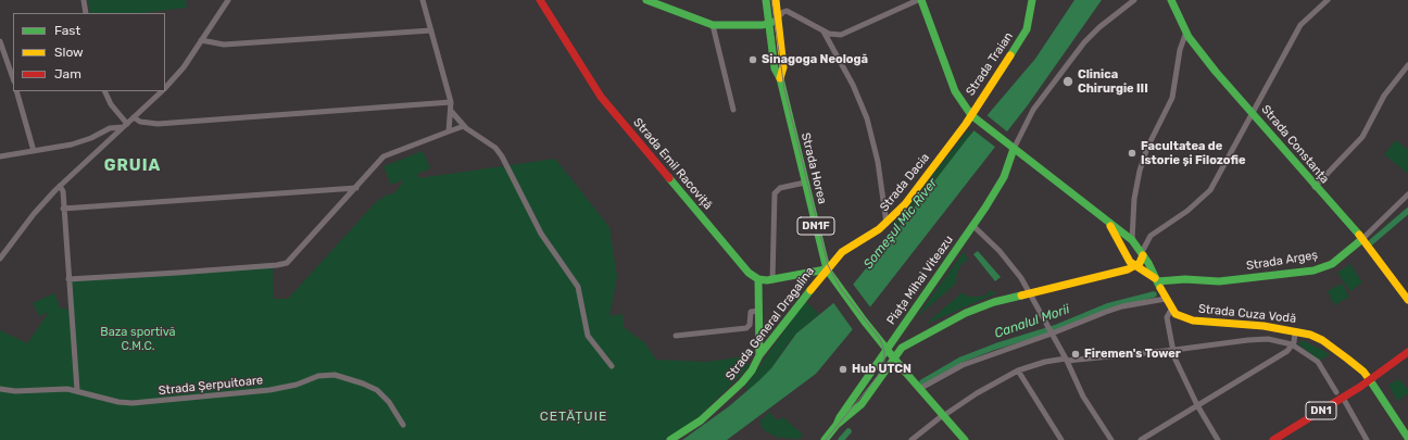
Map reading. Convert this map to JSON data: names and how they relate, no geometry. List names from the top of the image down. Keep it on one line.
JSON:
{"streets":{"main road":["Strada Traian","Strada Constanța","Strada Emil Racoviță","Strada Horea","Strada Dacia","DN1F","Strada Argeș","Piața Mihai Viteazu","Strada Cuza Vodă","Strada General Dragalina","DN1"],"street":["Strada Șerpuitoare"]},"crossings":[["Strada Traian","Strada Dacia"],["Strada Constanța","Strada Argeș"],["Strada Horea","Strada Dacia"],["Strada Horea","DN1F"],["Strada Horea","Piața Mihai Viteazu"],["Strada Horea","Strada General Dragalina"],["Strada Dacia","Strada General Dragalina"],["DN1F","Piața Mihai Viteazu"],["Strada Cuza Vodă","DN1"]],"districts":["GRUIA","CETĂȚUIE"],"water":["Someşul Mic River","Canalul Morii"],"parks":["Baza sportivă C.M.C."],"places":["Sinagoga Neologă","Clinica Chirurgie III","Facultatea de Istorie și Filozofie","Firemen's Tower","Hub UTCN"],"legend":["Fast","Slow","Jam"]}
